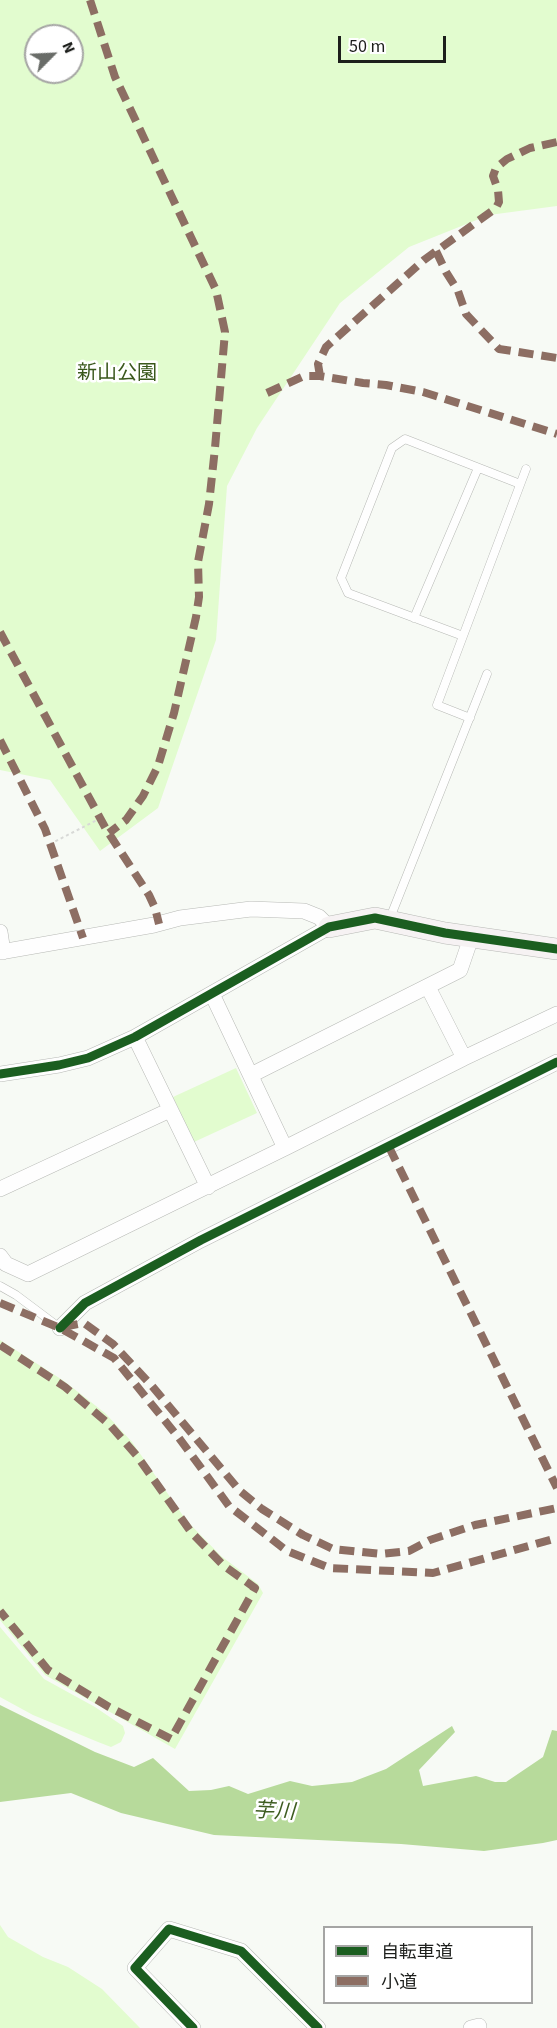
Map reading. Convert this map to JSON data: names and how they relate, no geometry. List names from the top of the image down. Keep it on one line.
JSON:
{"water":["芋川"],"parks":["新山公園"],"legend":["自転車道","小道"],"scale_bar":"50 m","north":"top right"}
